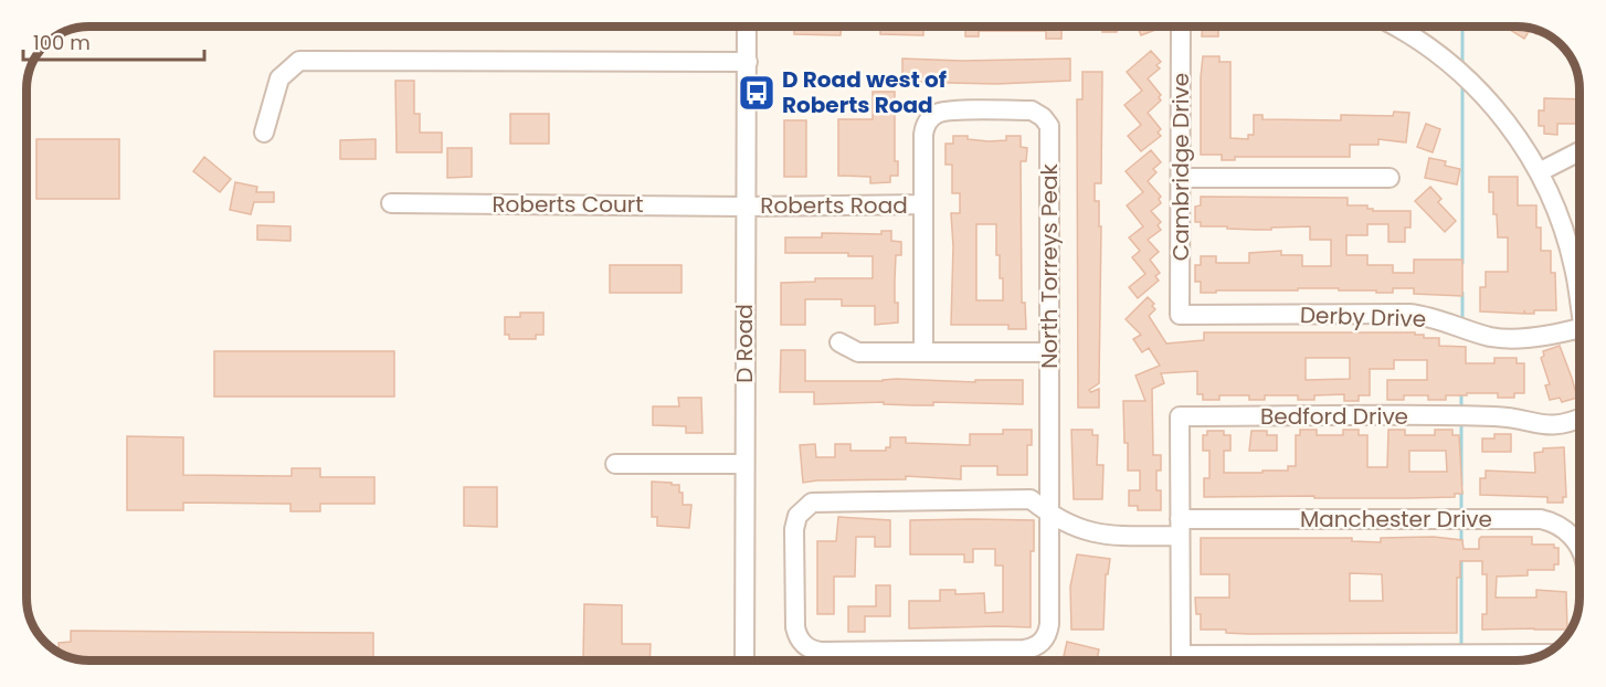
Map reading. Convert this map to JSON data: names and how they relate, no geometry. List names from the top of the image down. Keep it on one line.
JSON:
{"streets":{"street":["Cambridge Drive","Roberts Court","Roberts Road","North Torreys Peak","Derby Drive","D Road","Bedford Drive","Manchester Drive"]},"crossings":[["Cambridge Drive","Derby Drive"],["Roberts Court","Roberts Road"],["Roberts Court","D Road"],["Roberts Road","North Torreys Peak"],["Roberts Road","D Road"],["North Torreys Peak","Manchester Drive"],["Bedford Drive","Manchester Drive"]],"places":{"bus stop":["D Road west of Roberts Road"]},"scale_bar":"100 m"}
